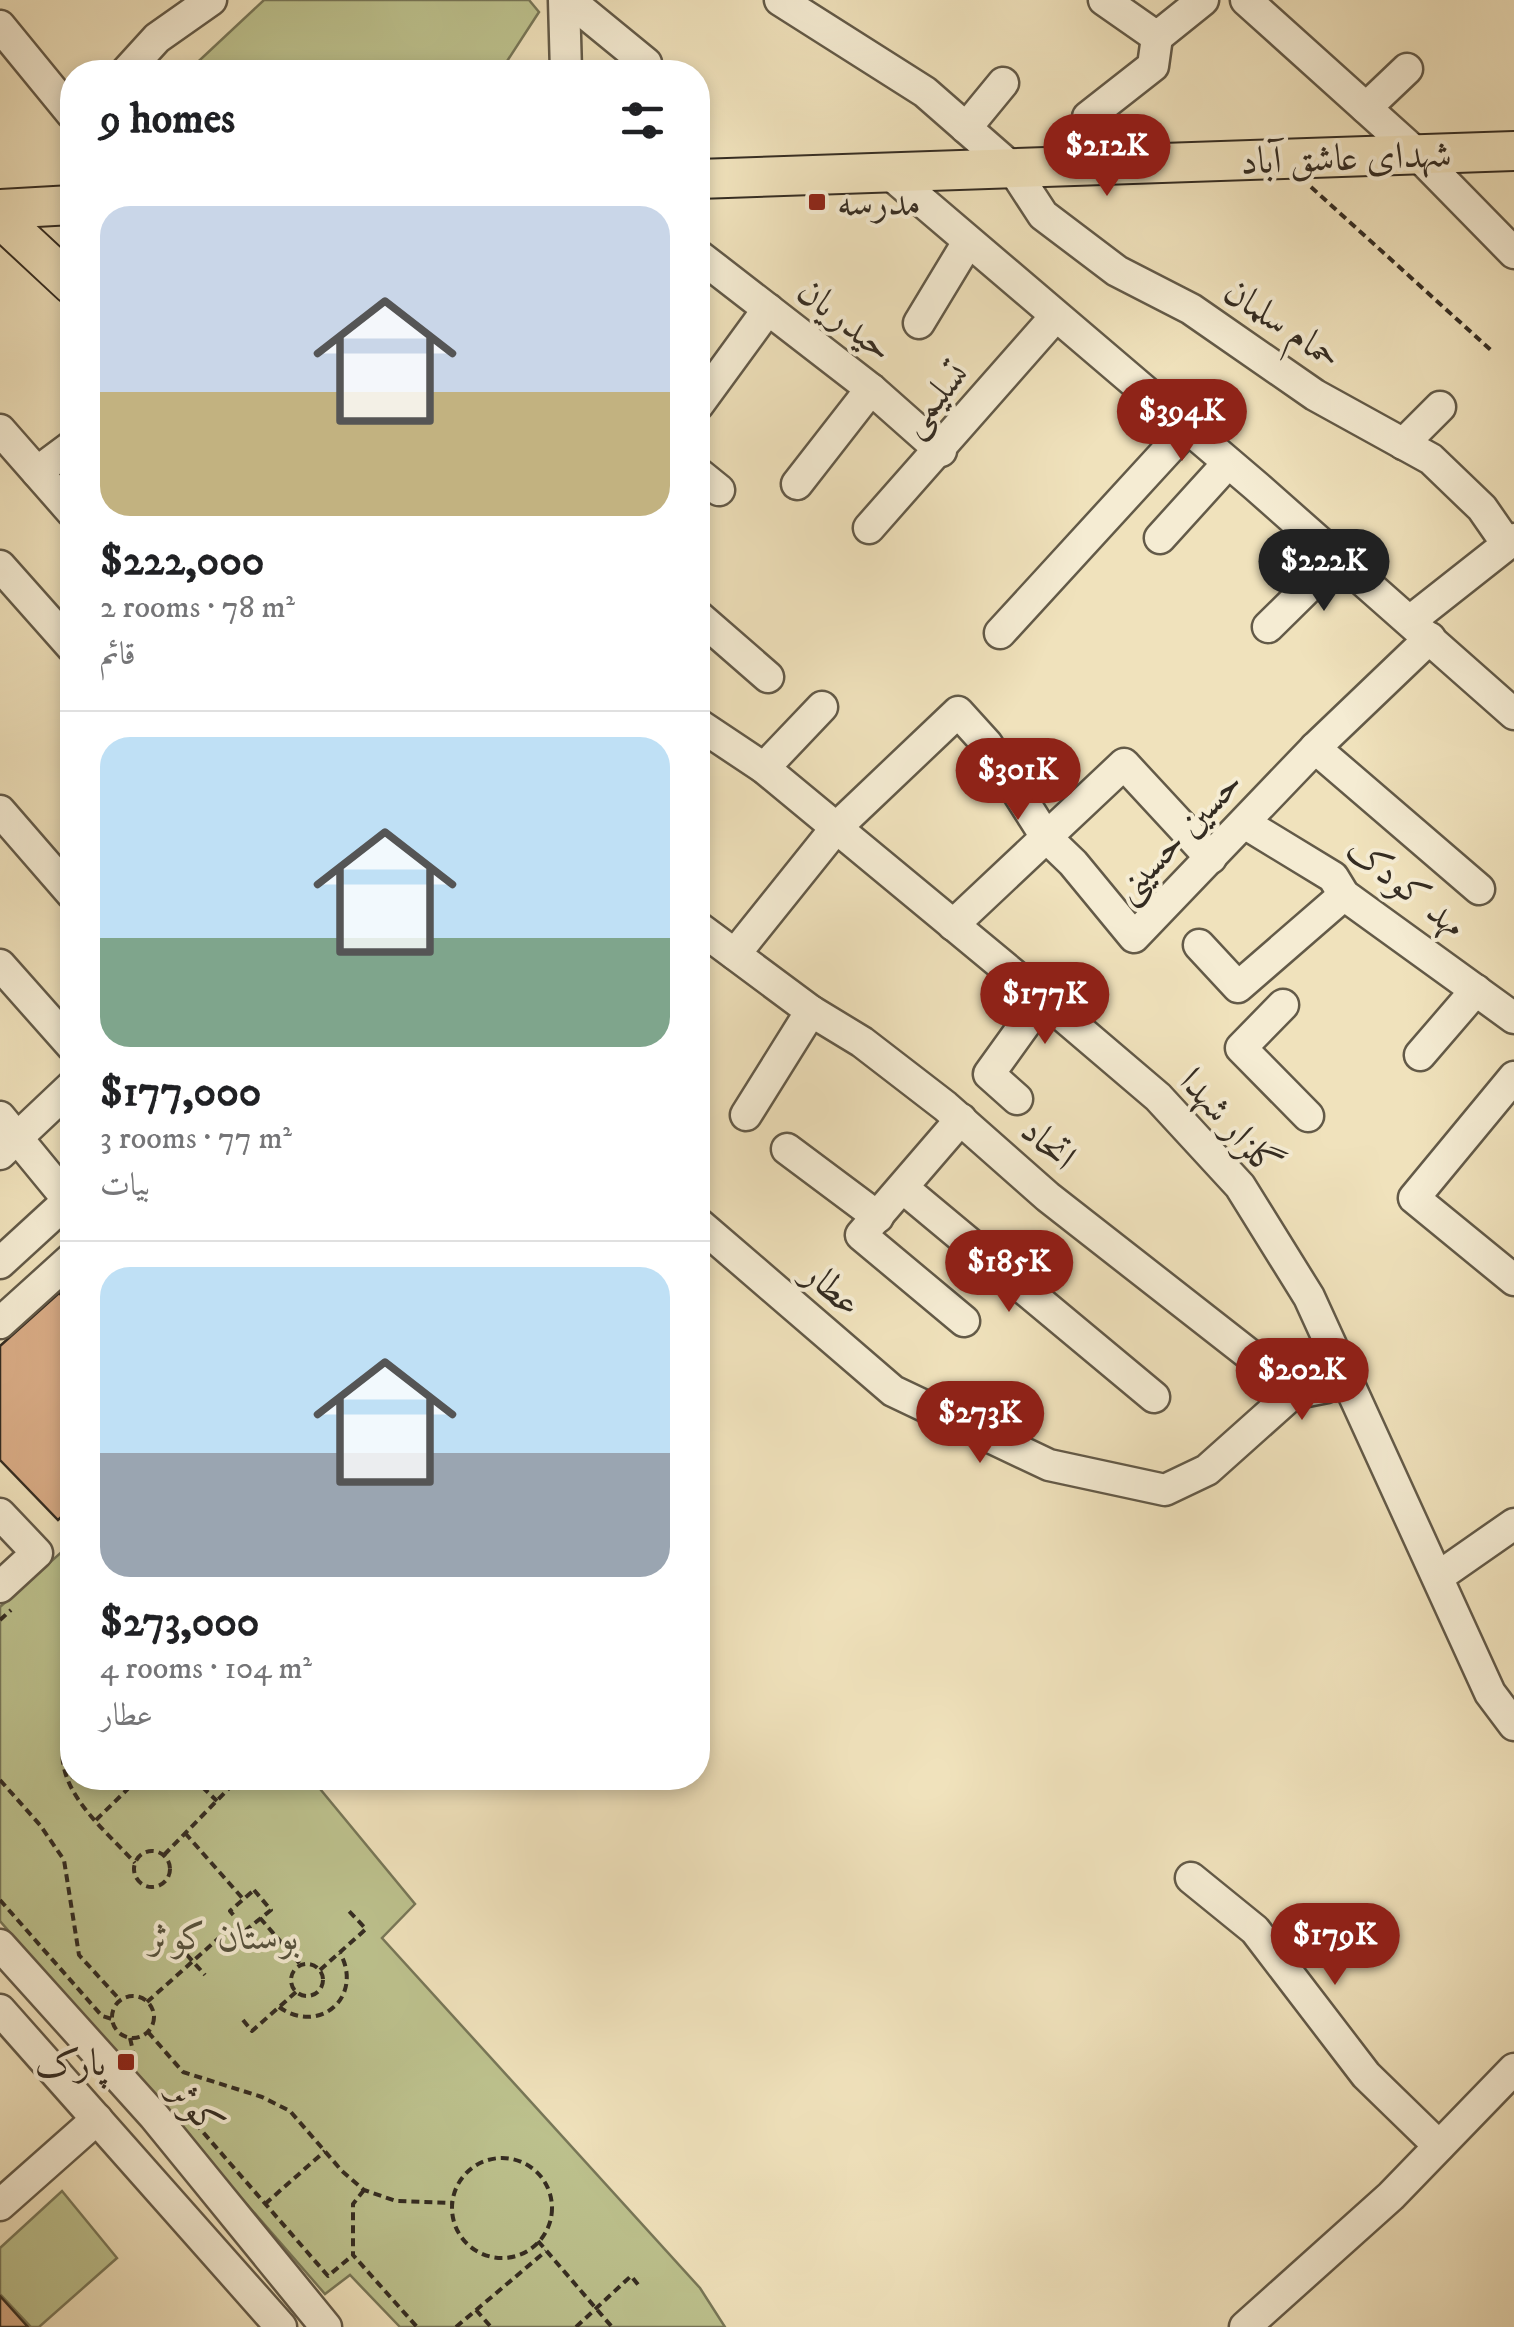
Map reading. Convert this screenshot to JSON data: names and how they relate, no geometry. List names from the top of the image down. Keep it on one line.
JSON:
{"streets":{"main road":["شهدای عاشق آباد"],"street":["حیدریان","حمام سلمان","تسلیمی","حسین حسینی","مهد کودک","گلزار شهدا","اتحاد","عطار","کوثر"]},"crossings":[["شهدای عاشق آباد","حمام سلمان"],["حیدریان","تسلیمی"],["حمام سلمان","حسین حسینی"],["حسین حسینی","مهد کودک"],["حسین حسینی","گلزار شهدا"],["اتحاد","عطار"]],"parks":["بوستان کوثر"],"places":{"transit":["مدرسه","پارک"]},"page":{"heading":"9 homes","price":["$212K","$394K","$222K","$301K","$177K","$185K","$202K","$273K","$179K"],"list":[{"name":"$222,000","note":"2 rooms · 78 m² · قائم"},{"name":"$177,000","note":"3 rooms · 77 m² · بیات"},{"name":"$273,000","note":"4 rooms · 104 m² · عطار"}]}}
